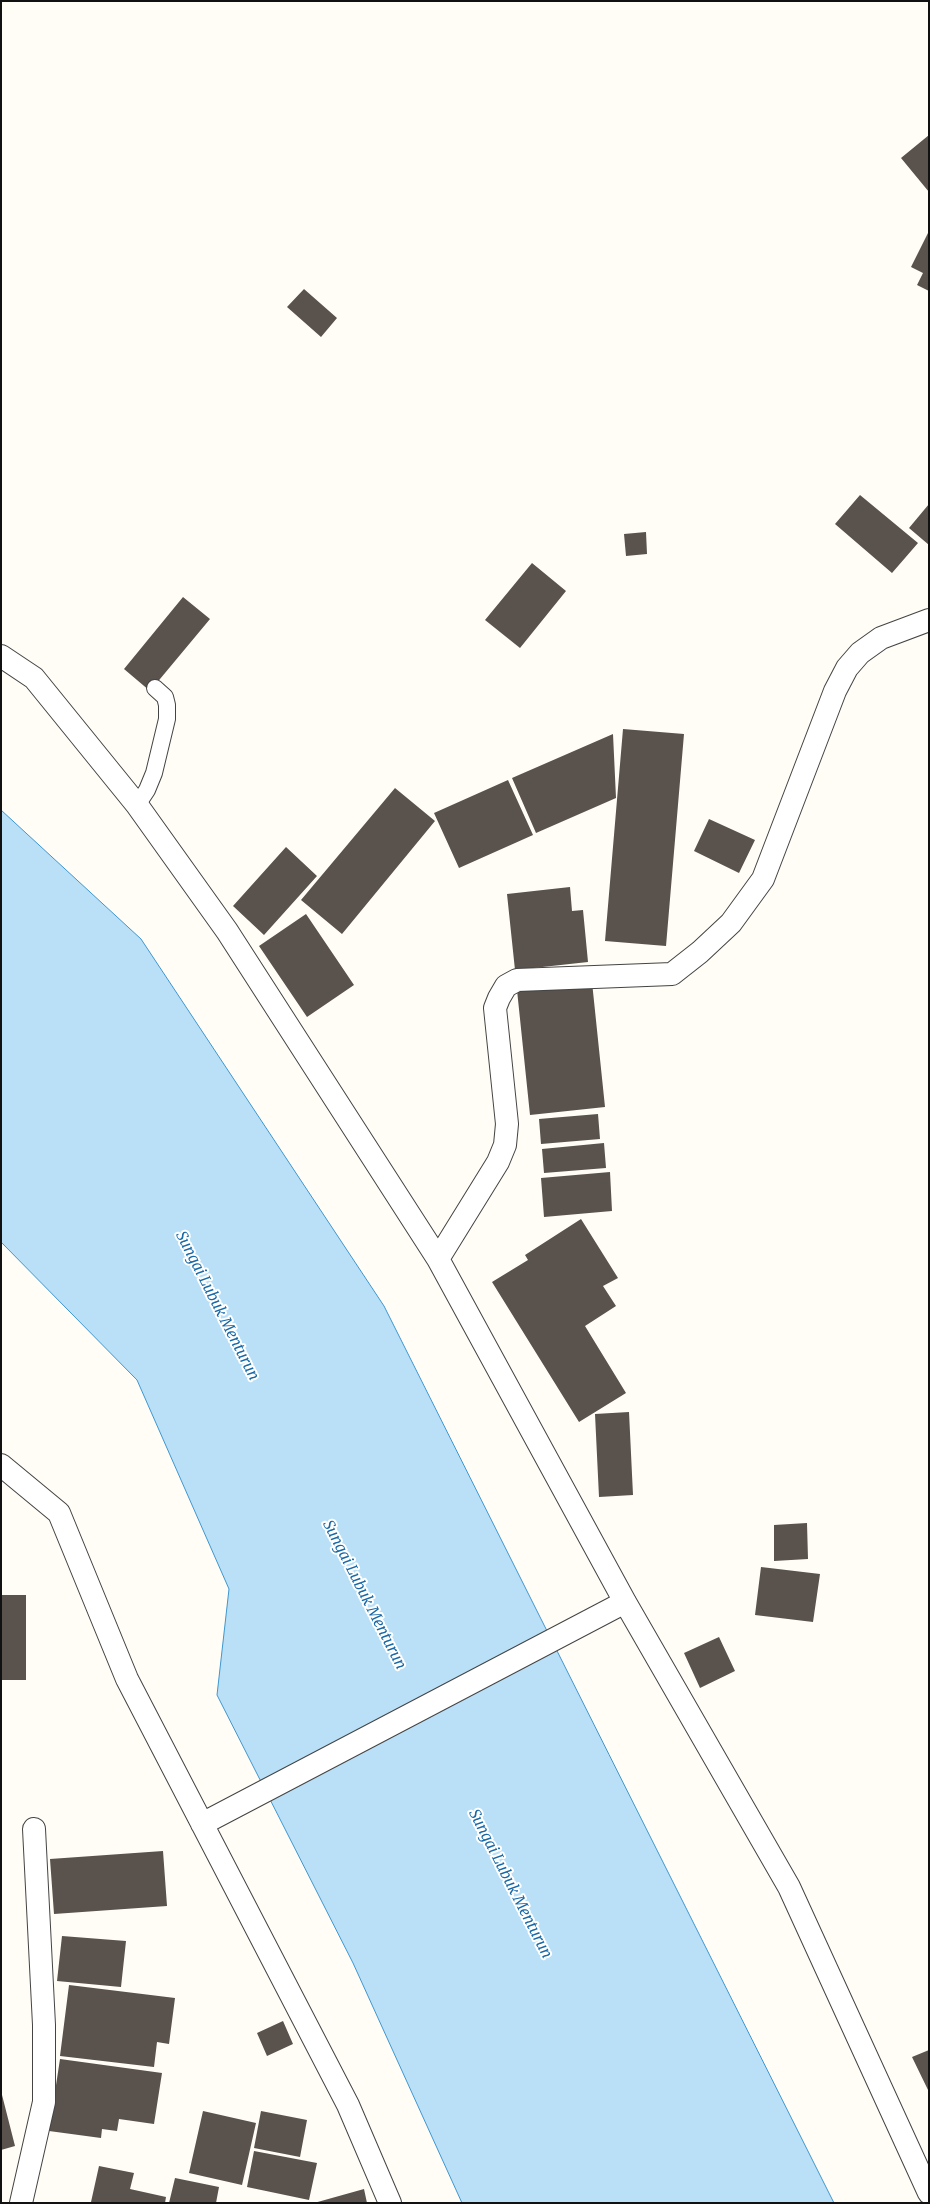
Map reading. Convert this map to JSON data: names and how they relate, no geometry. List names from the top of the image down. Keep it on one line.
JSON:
{"water":["Sungai Lubuk Menturun"]}
